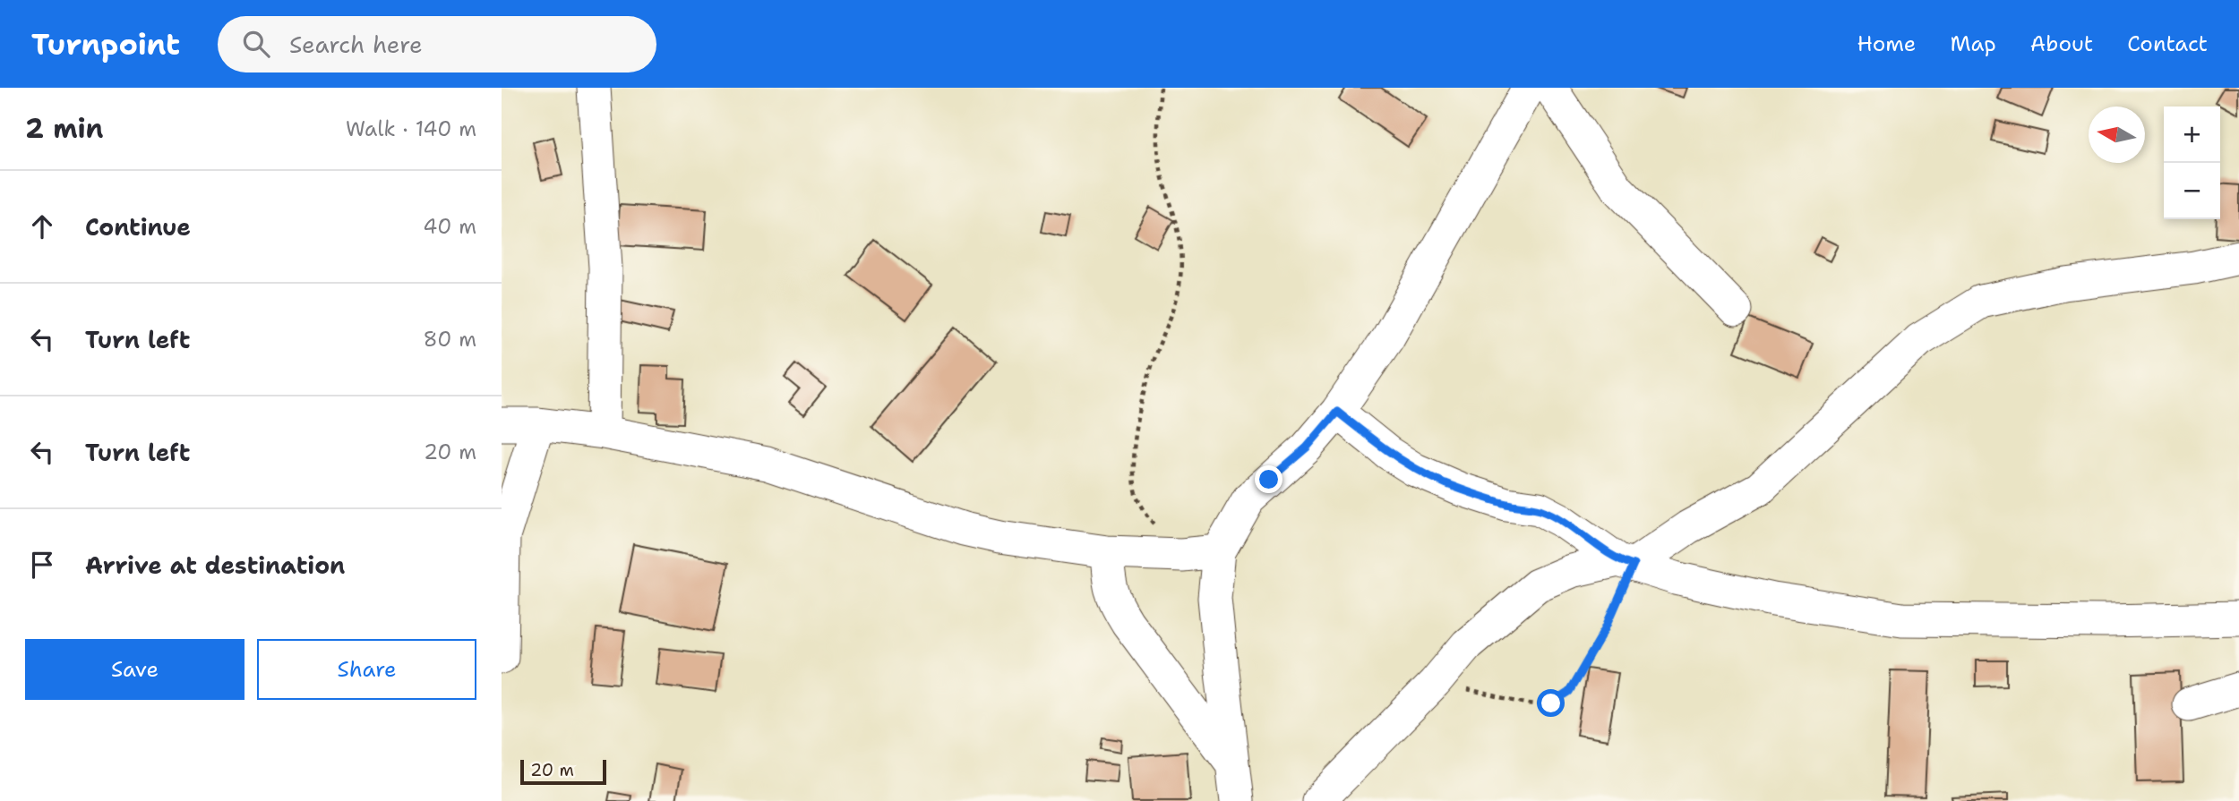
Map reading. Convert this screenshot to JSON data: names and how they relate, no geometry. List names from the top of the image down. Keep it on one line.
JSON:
{"scale_bar":"20 m","north":"left","page":{"header":"Turnpoint","search":"Search here","nav":["Home","Map","About","Contact"],"heading":["2 min","Walk · 140 m"],"map_buttons":["+","−"],"list":[["Continue","40 m"],["Turn left","80 m"],["Turn left","20 m"],"Arrive at destination"],"buttons":["Save","Share"],"scale":"20 m"}}
